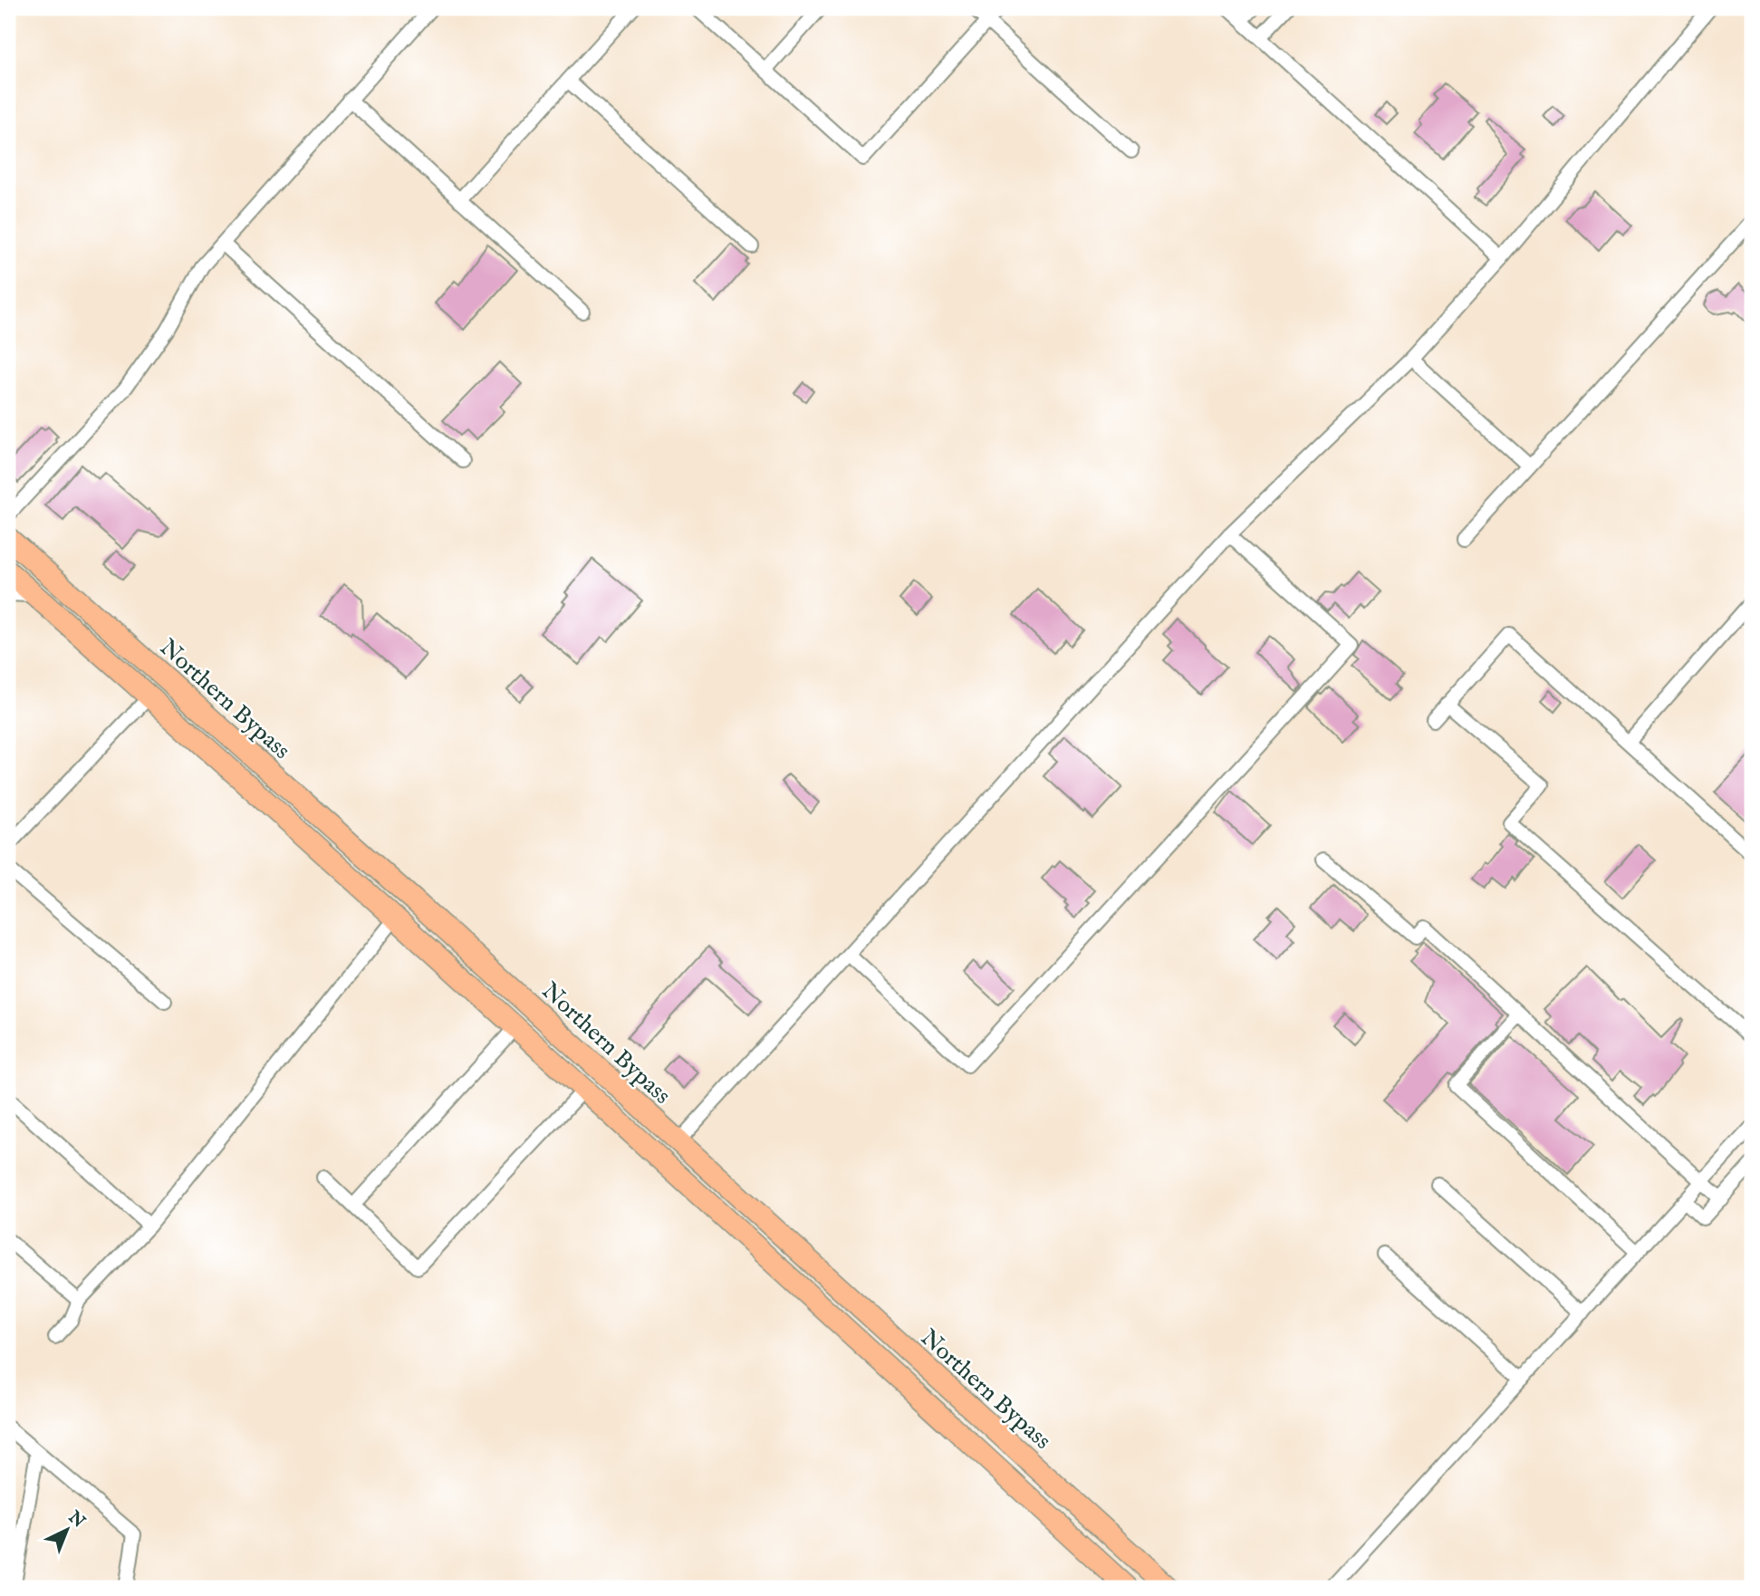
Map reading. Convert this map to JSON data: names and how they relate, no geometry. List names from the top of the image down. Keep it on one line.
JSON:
{"streets":{"main road":["Northern Bypass"]},"north":"top right"}
